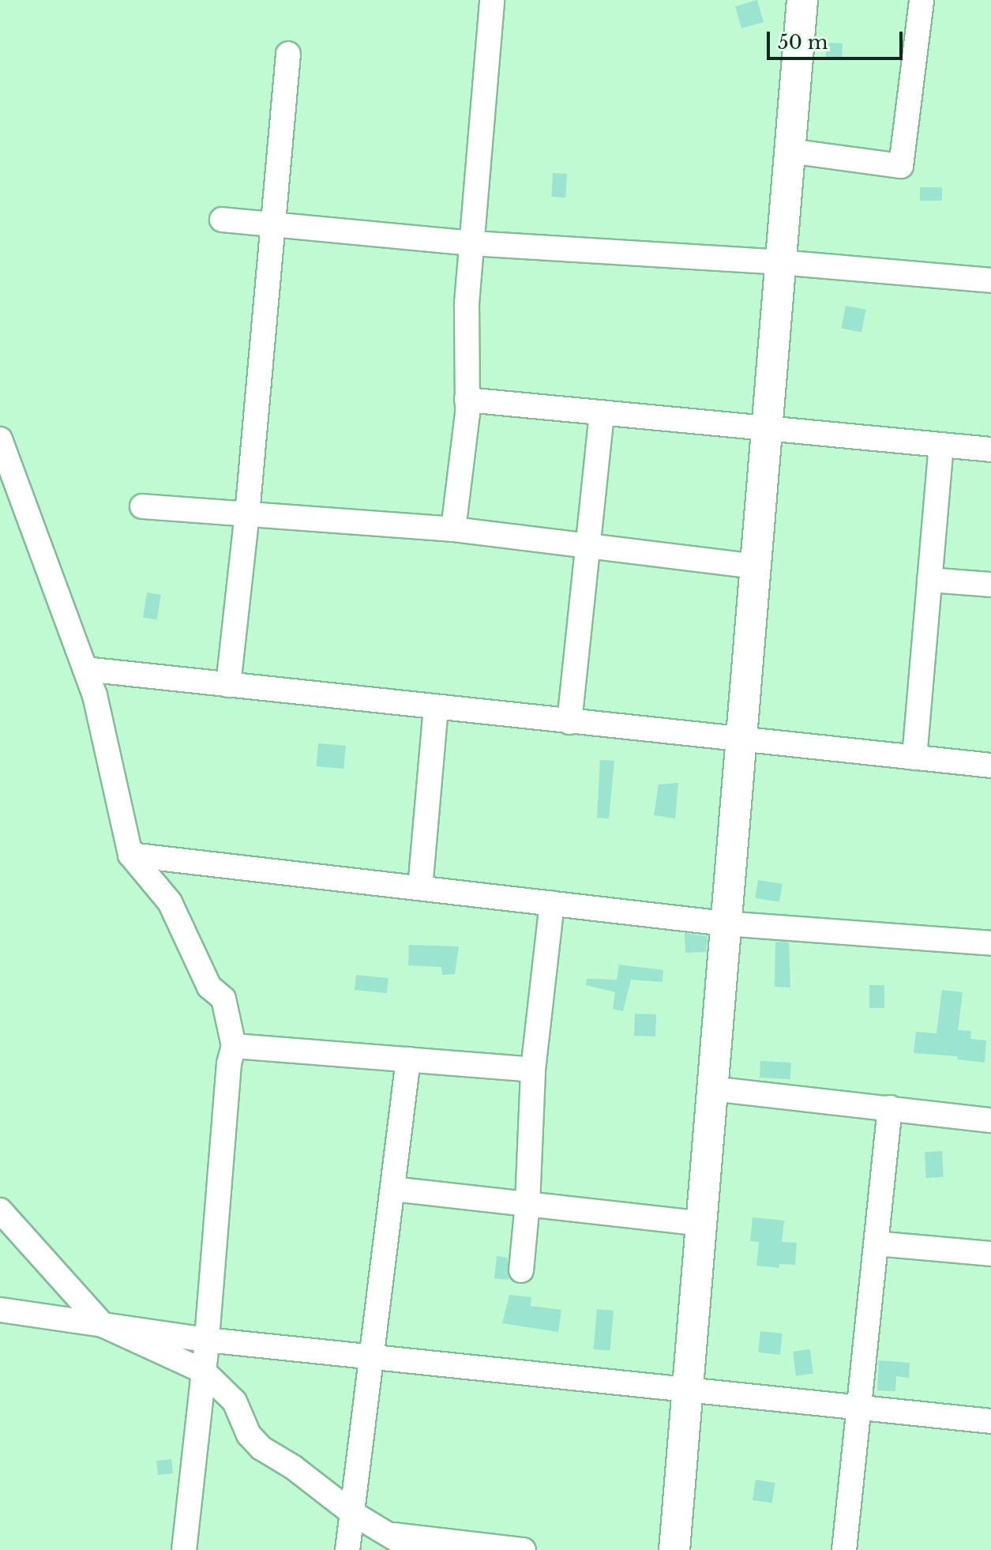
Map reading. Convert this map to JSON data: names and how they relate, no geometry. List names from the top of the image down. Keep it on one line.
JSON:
{"scale_bar":"50 m"}
